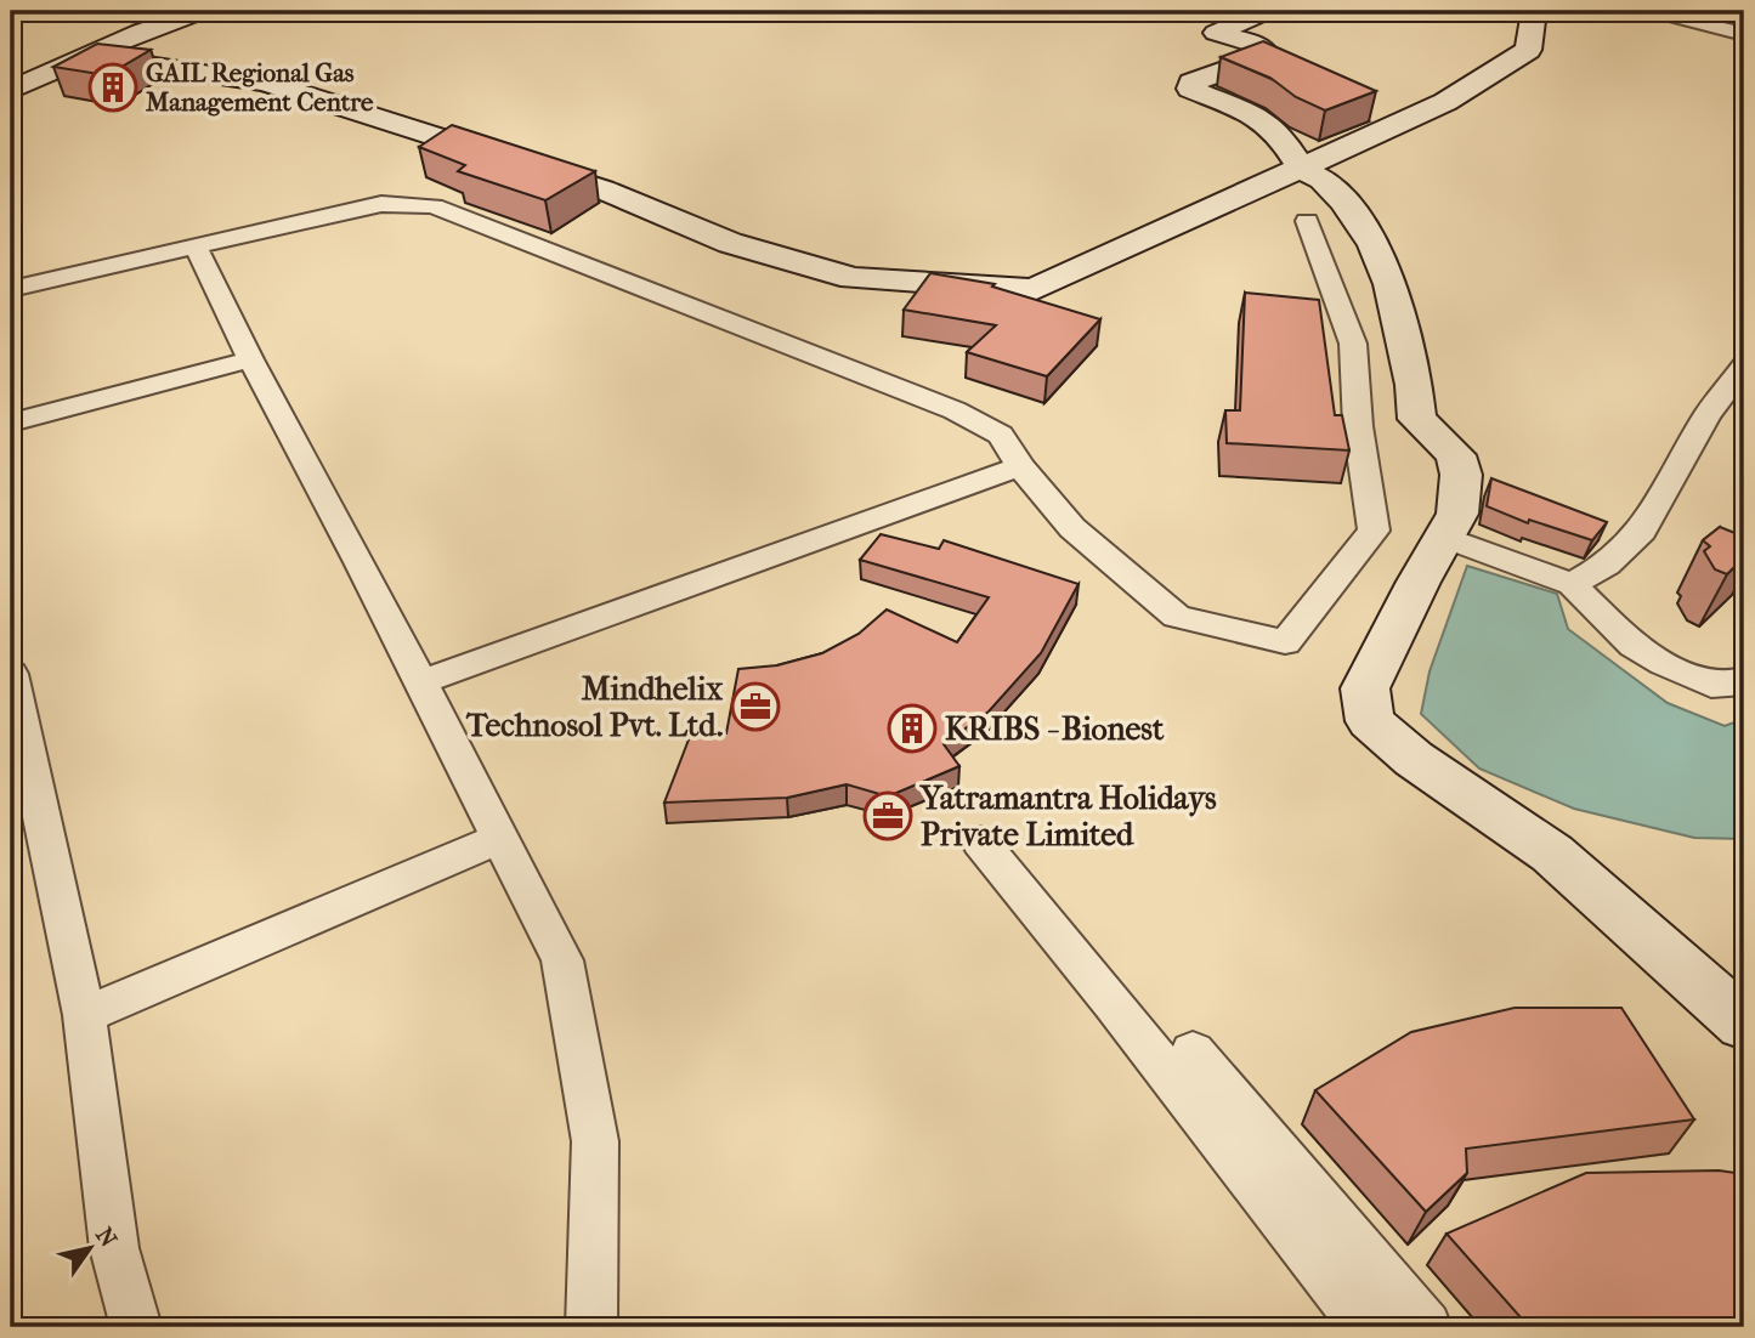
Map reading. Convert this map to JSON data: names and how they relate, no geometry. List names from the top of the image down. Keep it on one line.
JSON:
{"places":{"building":["GAIL Regional Gas Management Centre","KRIBS - Bionest"],"office":["Mindhelix Technosol Pvt. Ltd.","Yatramantra Holidays Private Limited"]},"north":"top right"}
